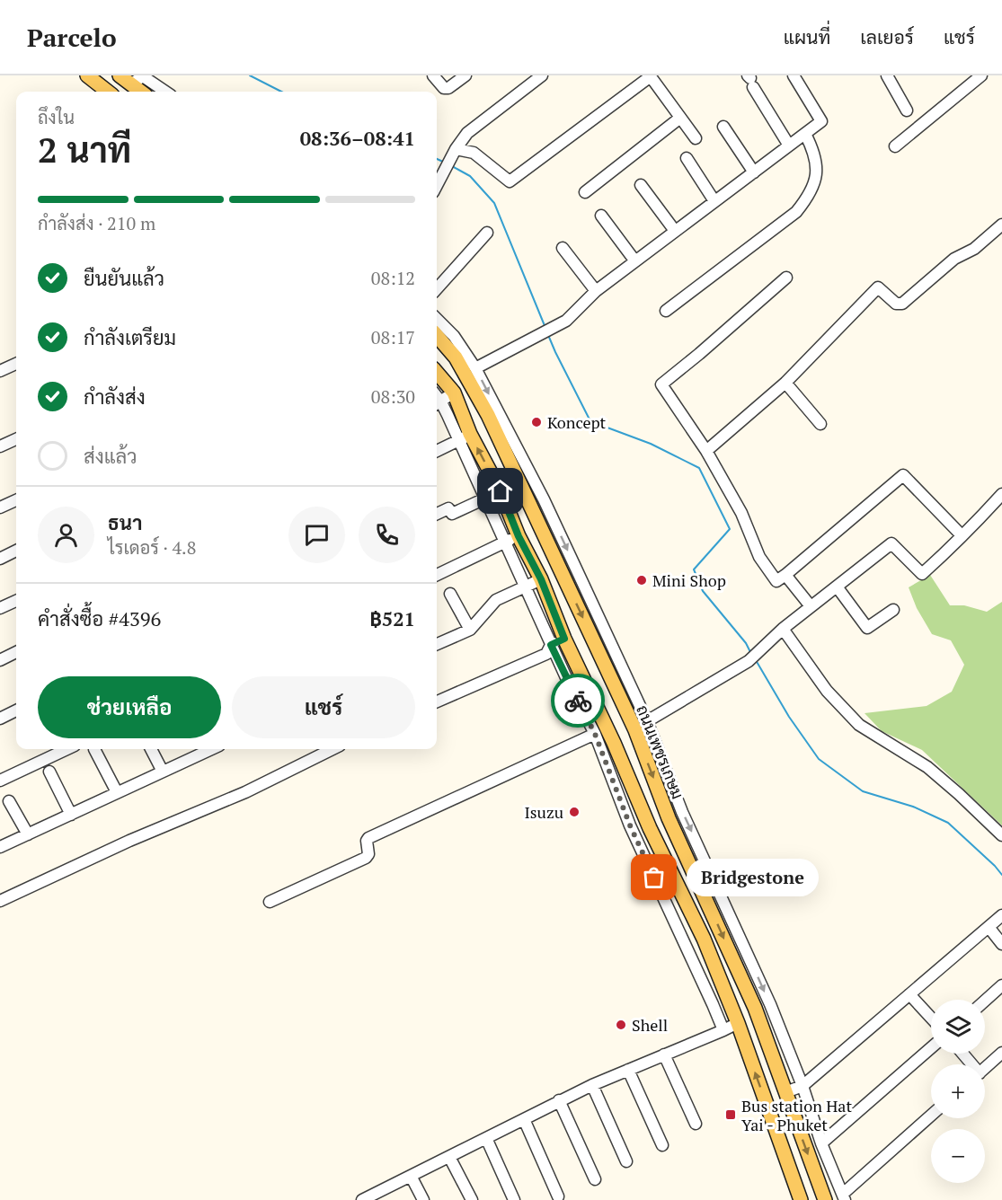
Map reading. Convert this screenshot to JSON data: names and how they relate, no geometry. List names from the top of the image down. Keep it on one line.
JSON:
{"streets":{"main road":["ถนนเพชรเกษม"]},"places":{"other":["Koncept","Mini Shop","Isuzu","Bridgestone","Shell"],"transit":["Bus station Hat Yai - Phuket"]},"page":{"header":"Parcelo","nav":["แผนที่","เลเยอร์","แชร์"],"heading":["2 นาที","ถึงใน","08:36–08:41"],"panel":["ธนา","ไรเดอร์ · 4.8","คำสั่งซื้อ #4396","฿521"],"bar":"กำลังส่ง · 210 m","list":[["ยืนยันแล้ว","08:12"],["กำลังเตรียม","08:17"],["กำลังส่ง","08:30"],"ส่งแล้ว"],"buttons":["ช่วยเหลือ","แชร์"],"bubble":"Bridgestone","map_buttons":["+","−"]}}
